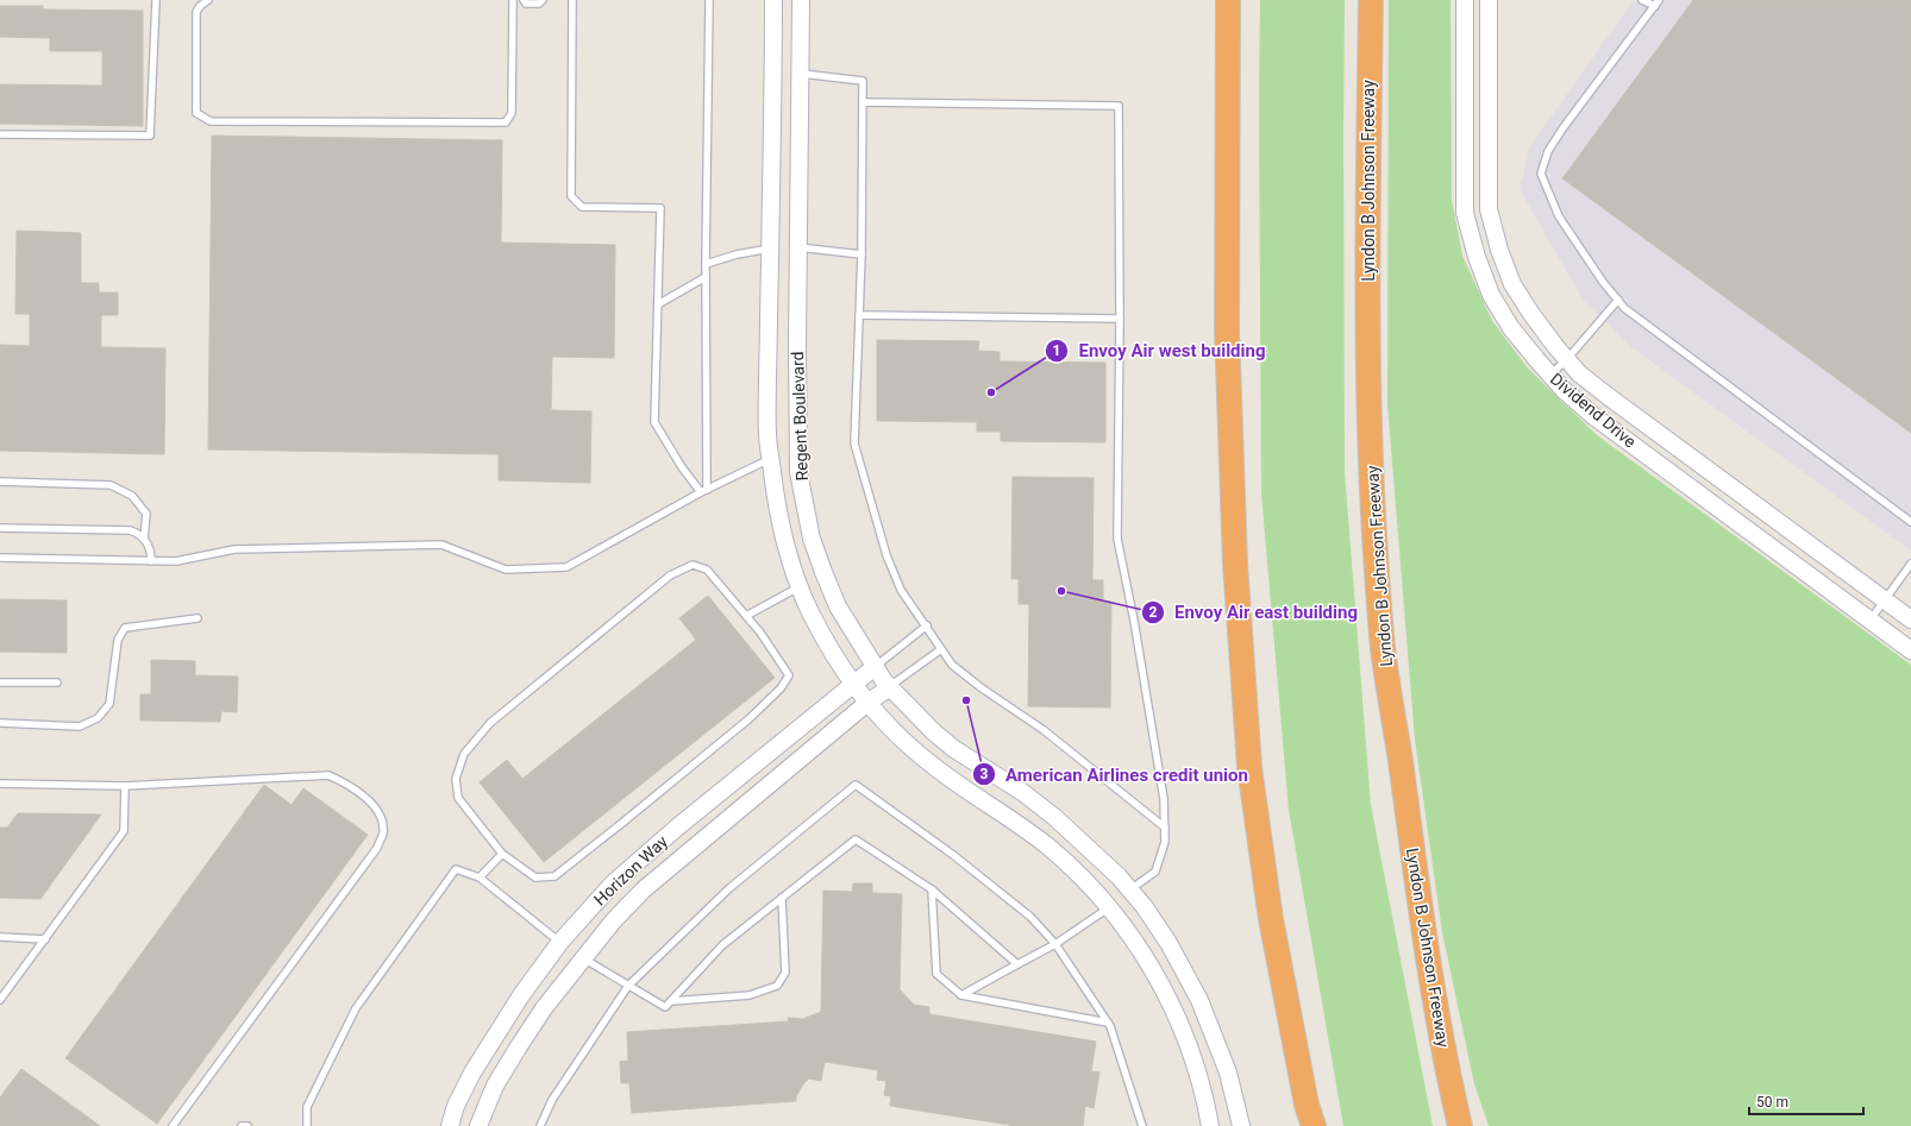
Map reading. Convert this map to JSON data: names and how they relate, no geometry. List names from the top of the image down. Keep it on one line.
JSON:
{"streets":{"highway":["Lyndon B Johnson Freeway"],"street":["Dividend Drive","Regent Boulevard","Horizon Way"]},"crossings":[["Regent Boulevard","Horizon Way"]],"places":["Envoy Air west building","Envoy Air east building","American Airlines credit union"],"scale_bar":"50 m"}
